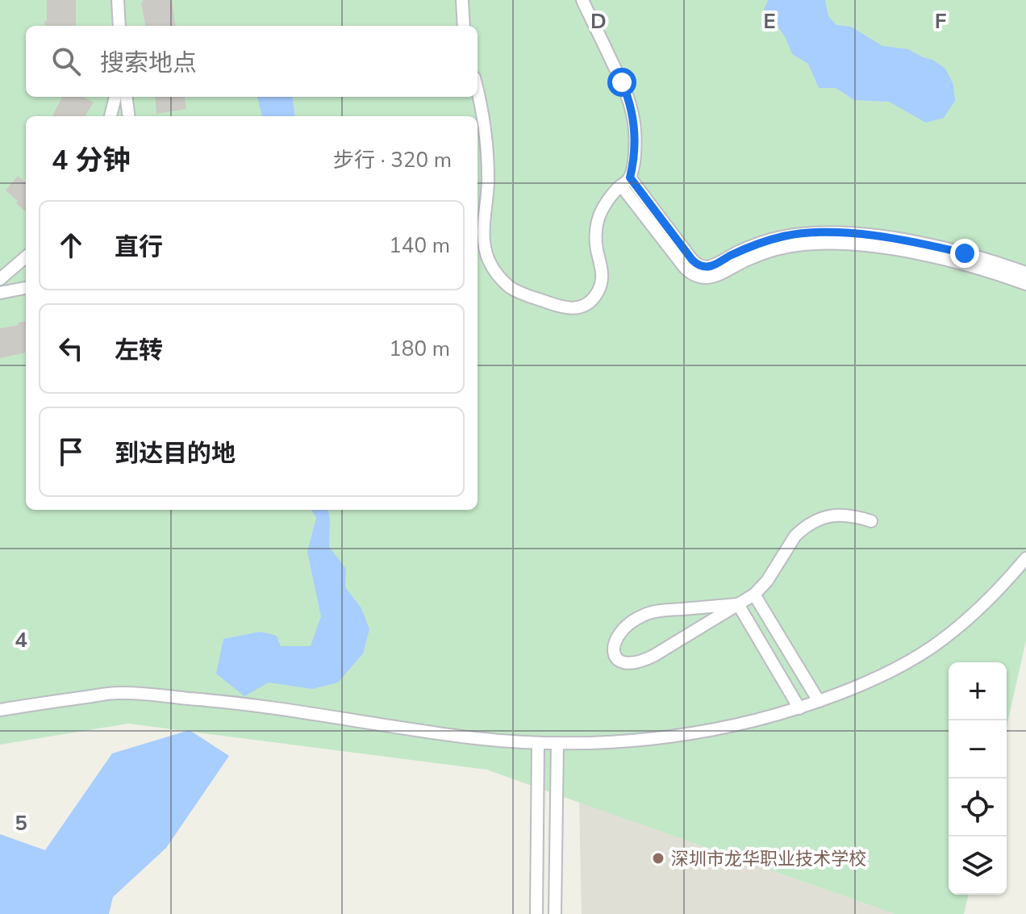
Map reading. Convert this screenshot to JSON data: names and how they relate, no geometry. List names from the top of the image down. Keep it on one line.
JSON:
{"places":["深圳市龙华职业技术学校"],"page":{"search":"搜索地点","heading":["4 分钟","步行 · 320 m"],"list":[["直行","140 m"],["左转","180 m"],"到达目的地"],"map_buttons":["+","−"]},"grid":{"columns":["D","E","F"],"rows":["4","5"]}}
